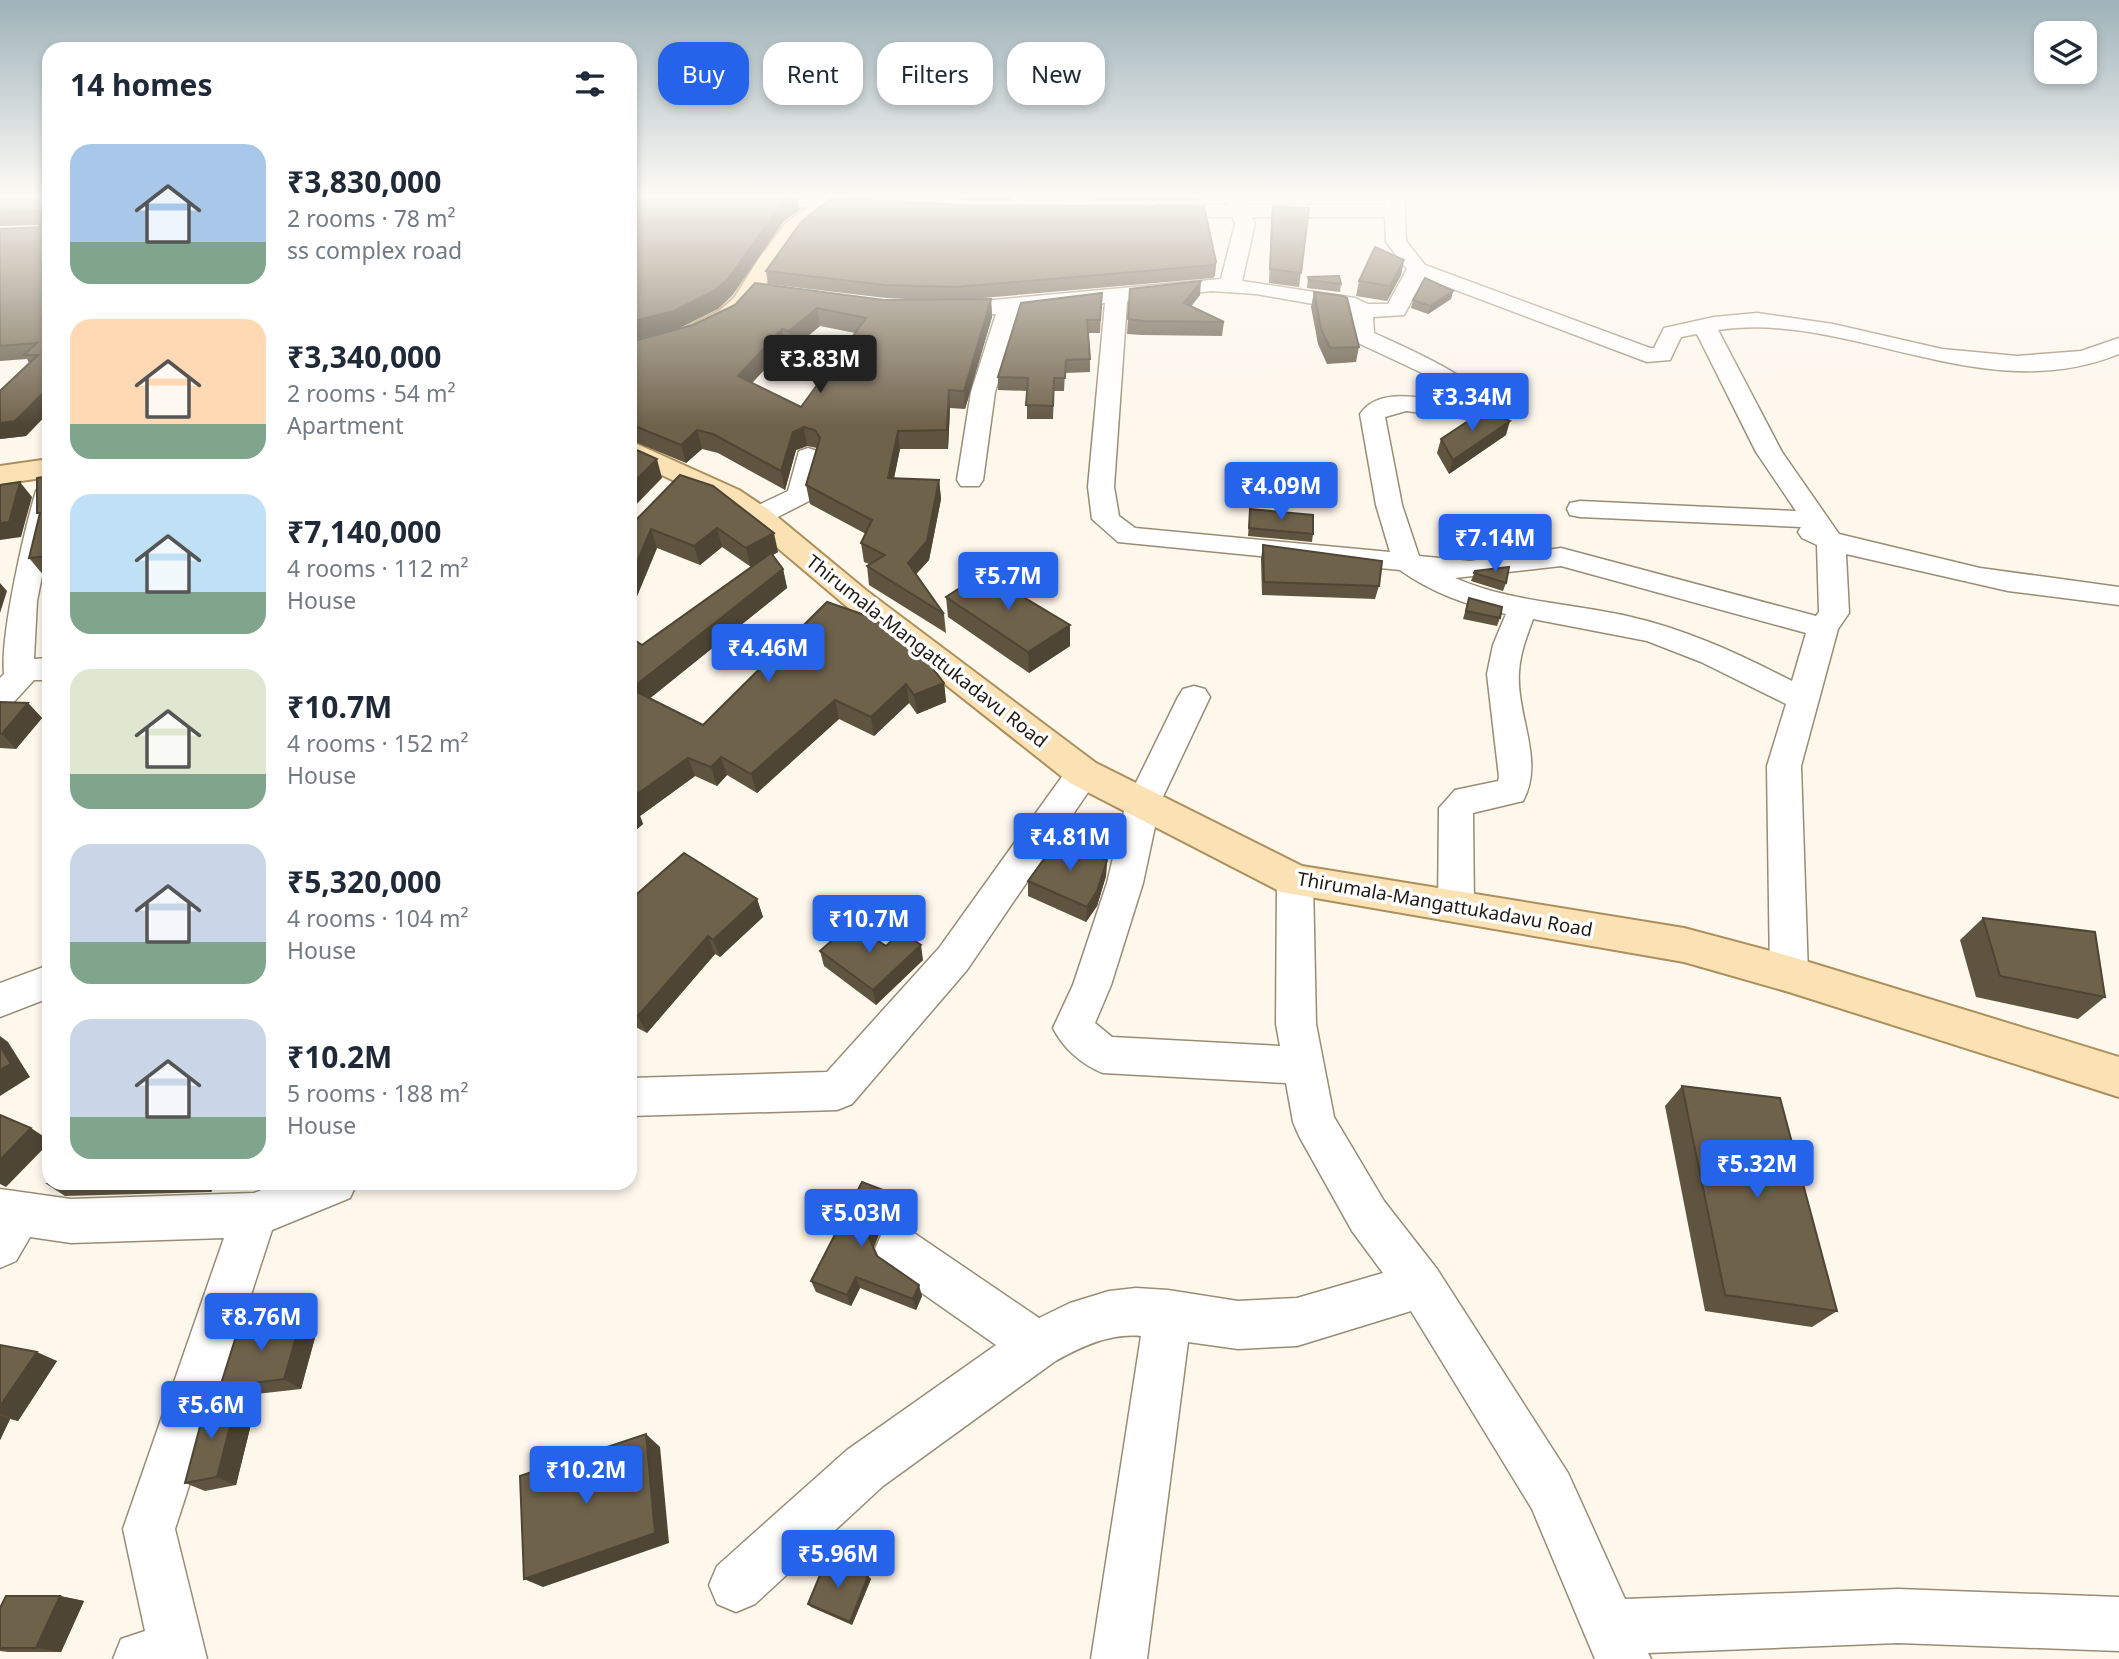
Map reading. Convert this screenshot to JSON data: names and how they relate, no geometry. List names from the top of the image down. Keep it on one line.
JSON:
{"streets":{"main road":["Thirumala-Mangattukadavu Road"]},"page":{"chip":["Buy","Rent","Filters","New"],"heading":"14 homes","list":[{"name":"₹3,830,000","note":"2 rooms · 78 m² · ss complex road"},{"name":"₹3,340,000","note":"2 rooms · 54 m² · Apartment"},{"name":"₹7,140,000","note":"4 rooms · 112 m² · House"},{"name":"₹10.7M","note":"4 rooms · 152 m² · House"},{"name":"₹5,320,000","note":"4 rooms · 104 m² · House"},{"name":"₹10.2M","note":"5 rooms · 188 m² · House"}],"price":["₹3.83M","₹3.34M","₹4.09M","₹7.14M","₹5.7M","₹4.46M","₹4.81M","₹10.7M","₹5.32M","₹5.03M","₹8.76M","₹5.6M","₹10.2M","₹5.96M"]}}
